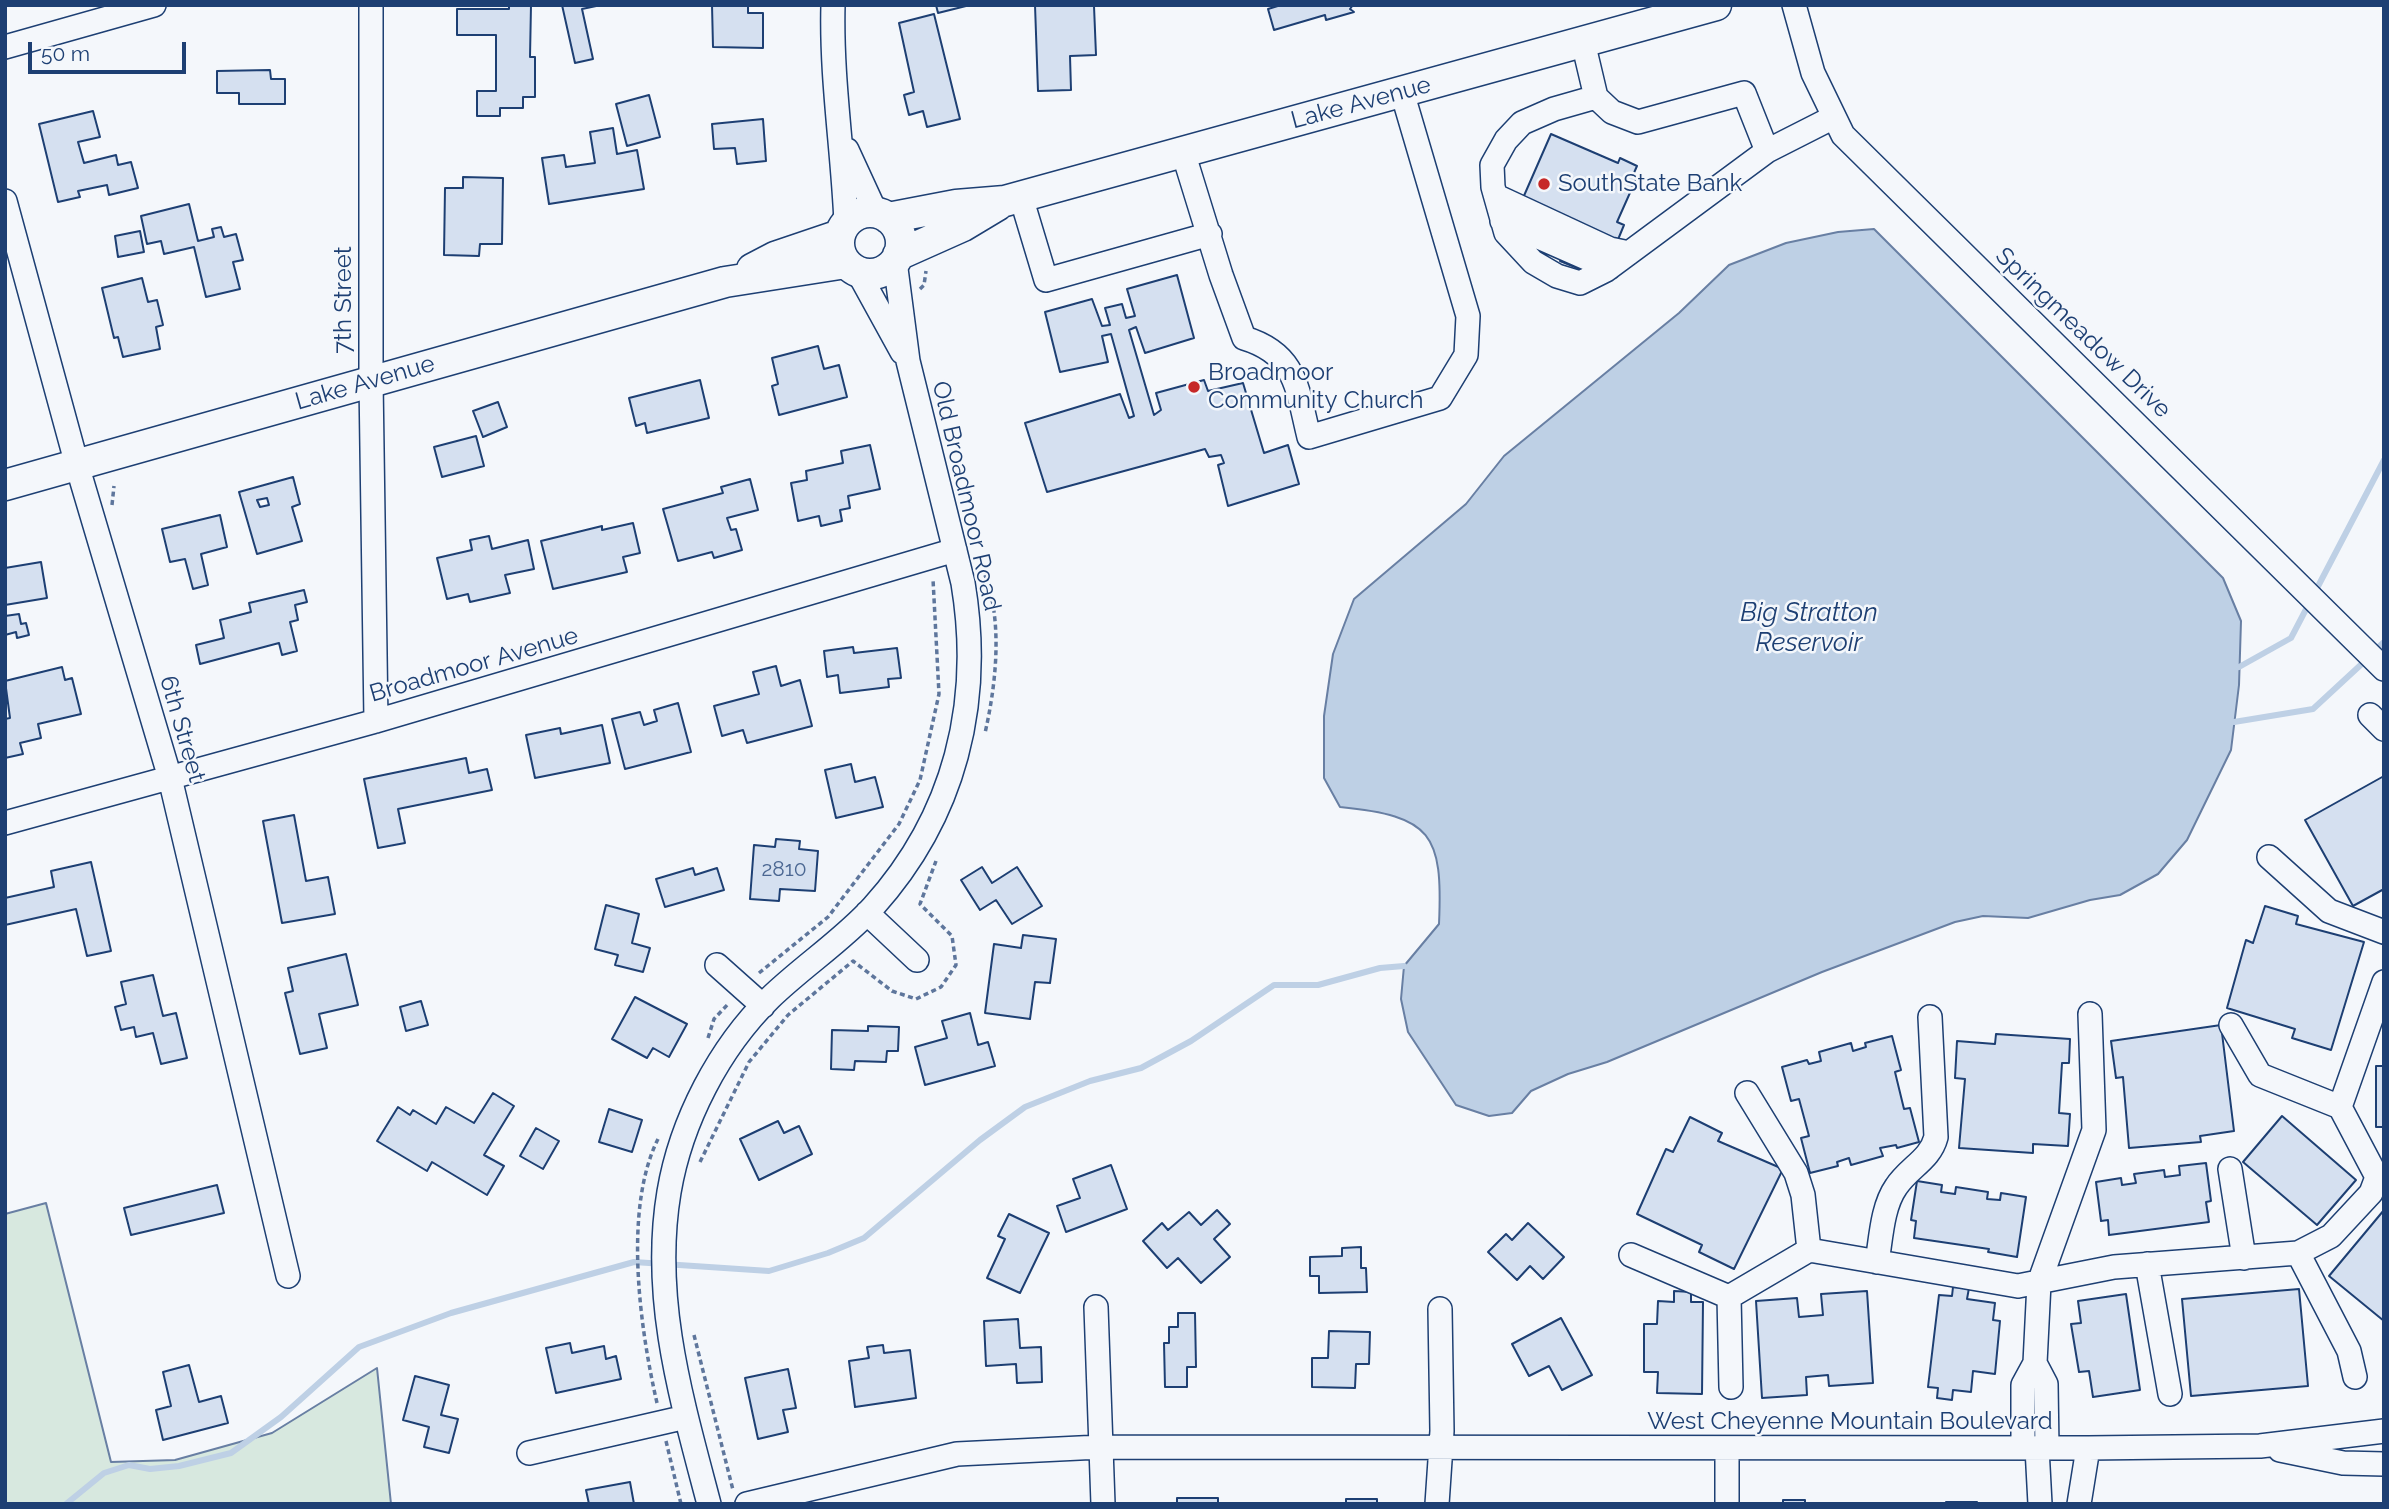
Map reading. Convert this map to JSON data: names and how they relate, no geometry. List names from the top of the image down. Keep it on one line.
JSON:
{"streets":{"main road":["Lake Avenue"],"street":["7th Street","Springmeadow Drive","Old Broadmoor Road","Broadmoor Avenue","6th Street","West Cheyenne Mountain Boulevard"]},"crossings":[["Lake Avenue","7th Street"],["Lake Avenue","Old Broadmoor Road"],["Lake Avenue","6th Street"],["7th Street","Broadmoor Avenue"],["Old Broadmoor Road","Broadmoor Avenue"],["Broadmoor Avenue","6th Street"]],"water":["Big Stratton Reservoir"],"places":["SouthState Bank","Broadmoor Community Church"],"house_numbers":["2810"],"scale_bar":"50 m"}
